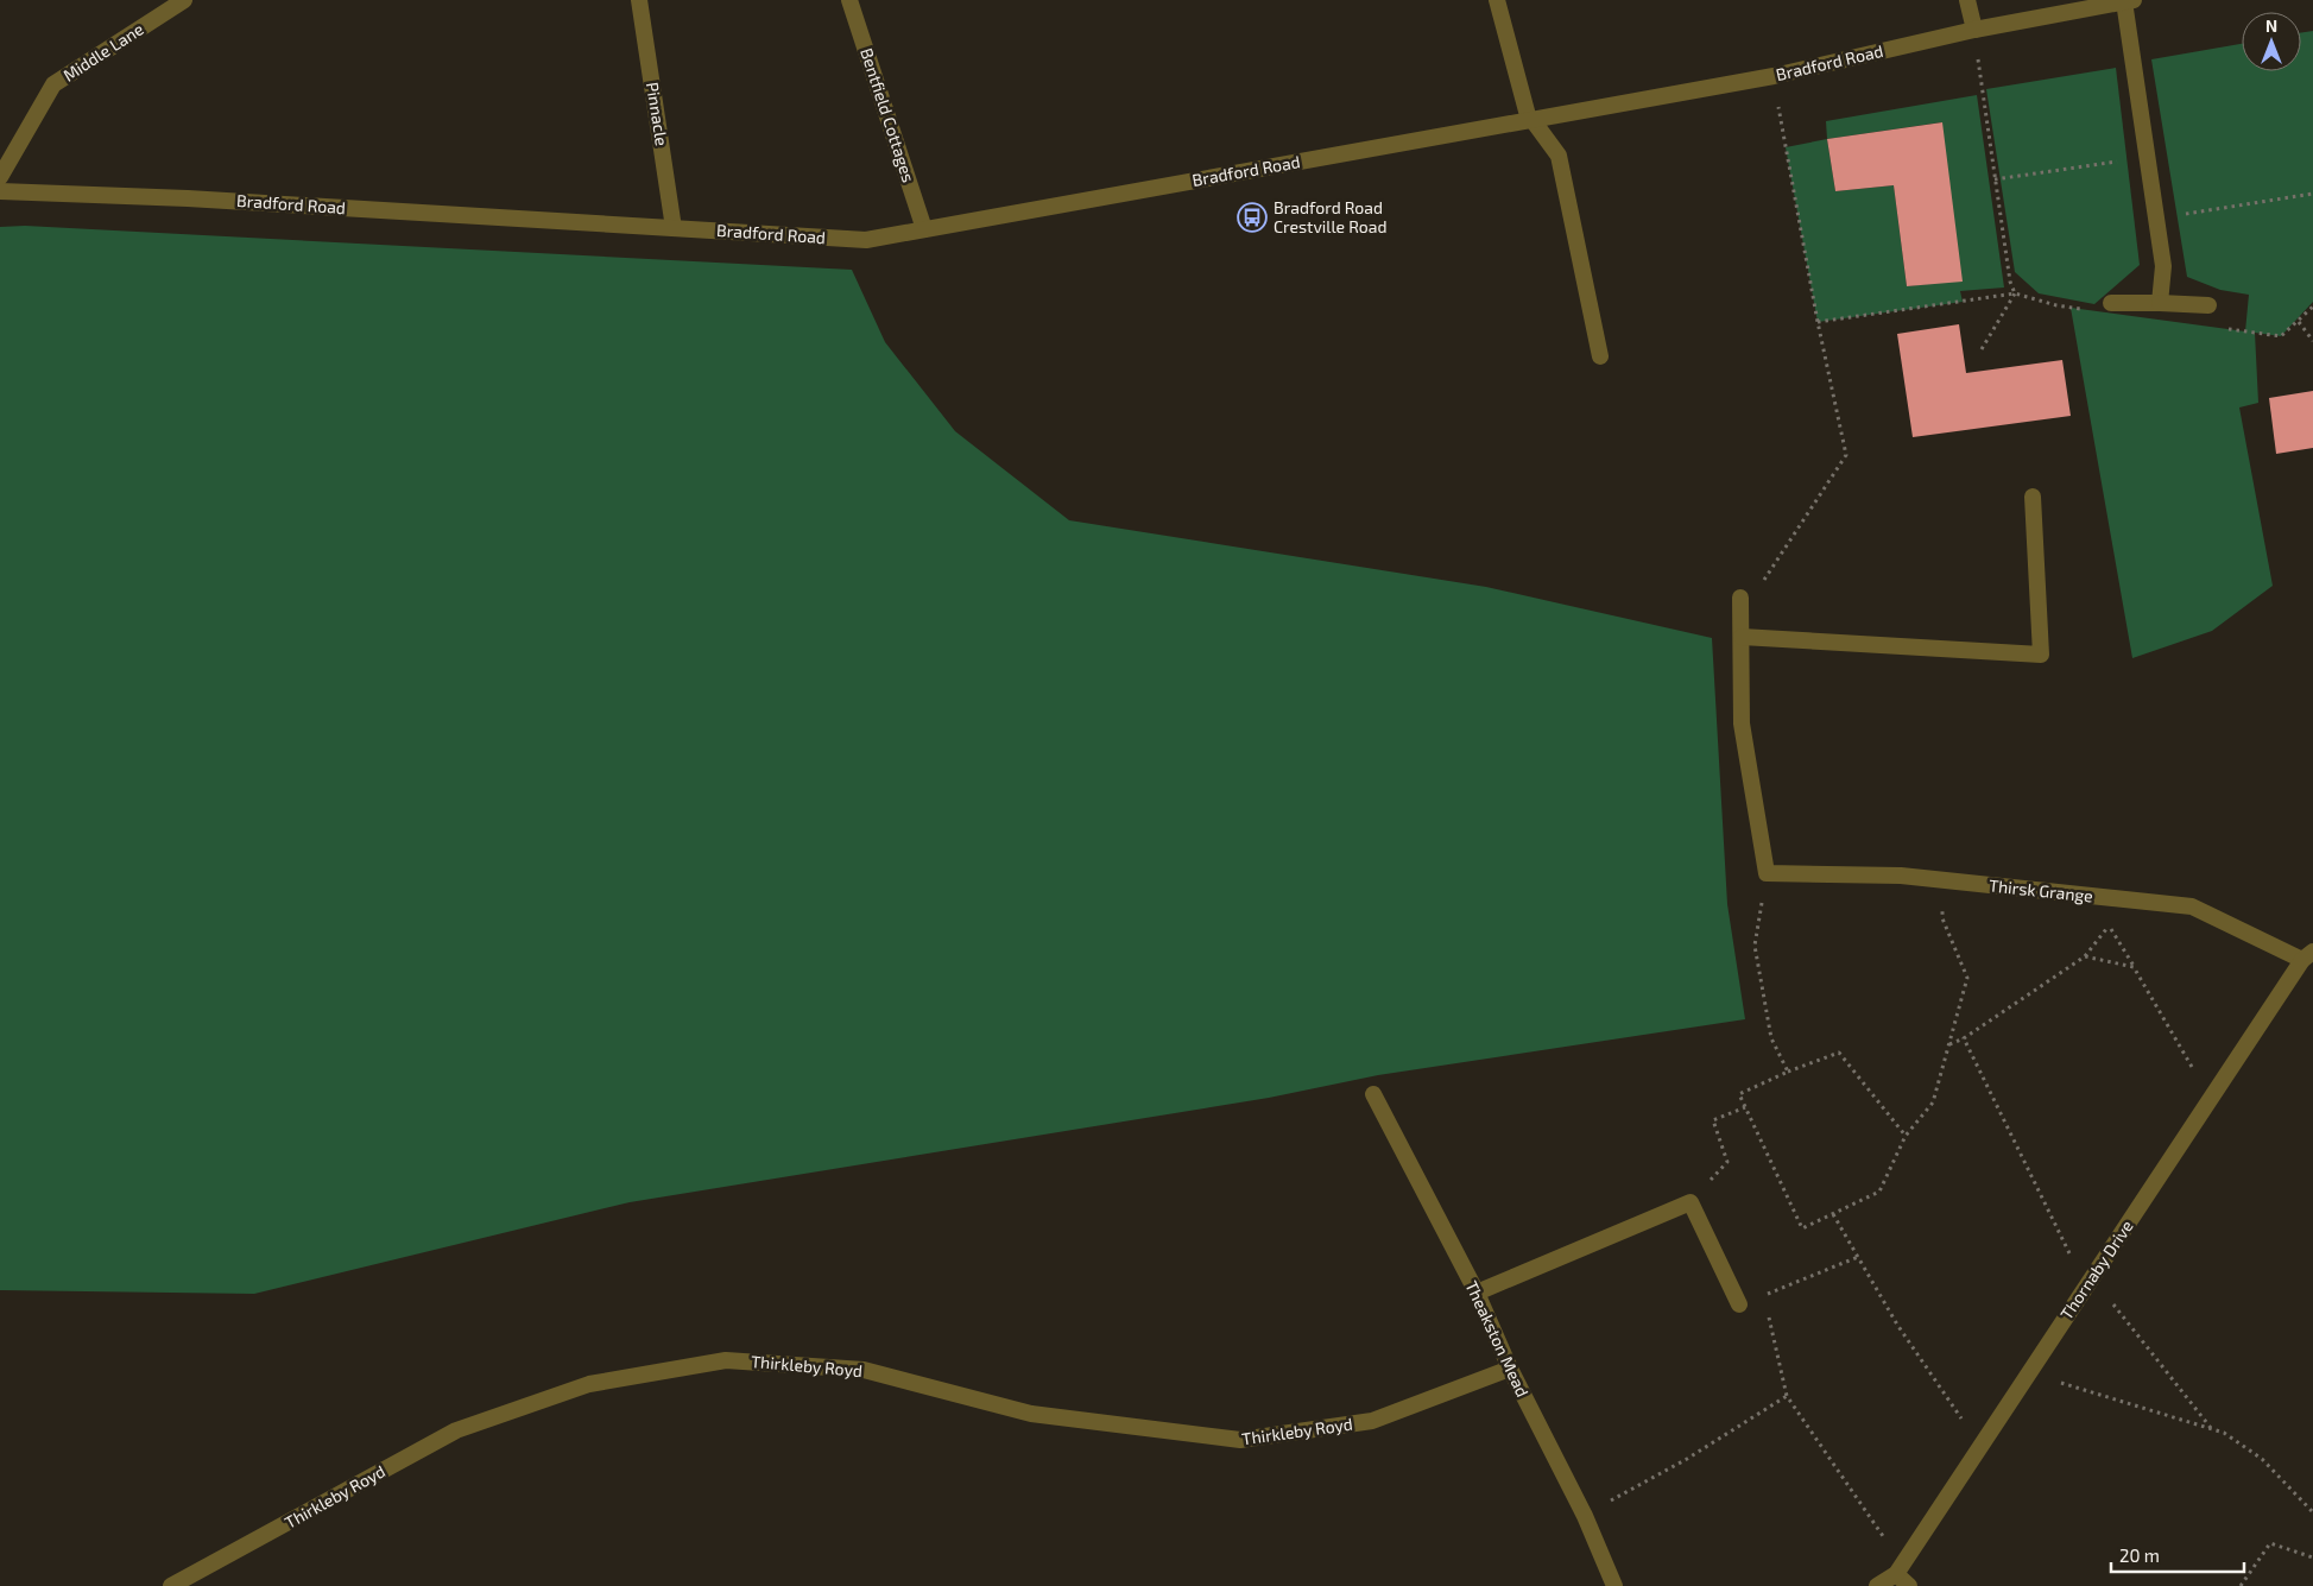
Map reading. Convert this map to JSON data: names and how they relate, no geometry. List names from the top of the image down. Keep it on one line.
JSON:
{"streets":{"street":["Middle Lane","Bradford Road","Pinnacle","Bentfield Cottages","Thirsk Grange","Thornaby Drive","Theakston Mead","Thirkleby Royd"]},"crossings":[["Bradford Road","Pinnacle"],["Bradford Road","Bentfield Cottages"],["Thirsk Grange","Thornaby Drive"],["Theakston Mead","Thirkleby Royd"]],"places":{"bus stop":["Bradford Road Crestville Road"]},"scale_bar":"20 m","north":"top"}
